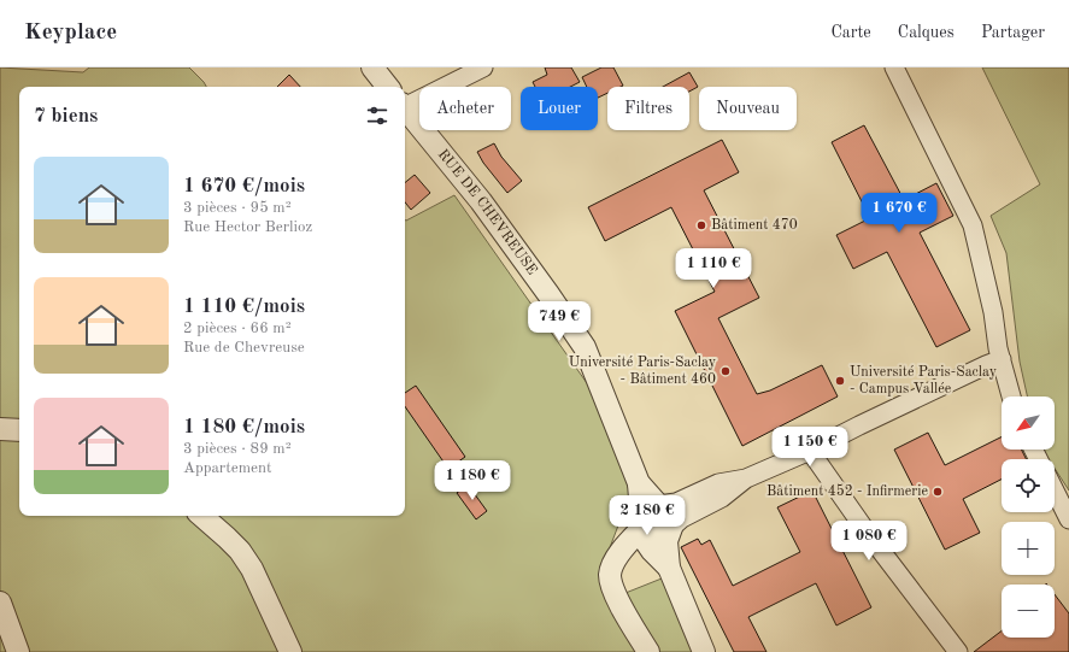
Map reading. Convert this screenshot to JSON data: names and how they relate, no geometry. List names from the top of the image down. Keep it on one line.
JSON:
{"streets":{"street":["RUE DE CHEVREUSE"]},"places":["Bâtiment 470","Université Paris-Saclay - Bâtiment 460","Université Paris-Saclay - Campus Vallée","Bâtiment 452 - Infirmerie"],"north":"bottom left","page":{"header":"Keyplace","nav":["Carte","Calques","Partager"],"chip":["Acheter","Louer","Filtres","Nouveau"],"heading":"7 biens","list":[{"name":"1 670 €/mois","note":"3 pièces · 95 m² · Rue Hector Berlioz"},{"name":"1 110 €/mois","note":"2 pièces · 66 m² · Rue de Chevreuse"},{"name":"1 180 €/mois","note":"3 pièces · 89 m² · Appartement"}],"price":["1 670 €","1 110 €","749 €","1 150 €","1 180 €","2 180 €","1 080 €"],"map_buttons":["+","−"]}}
